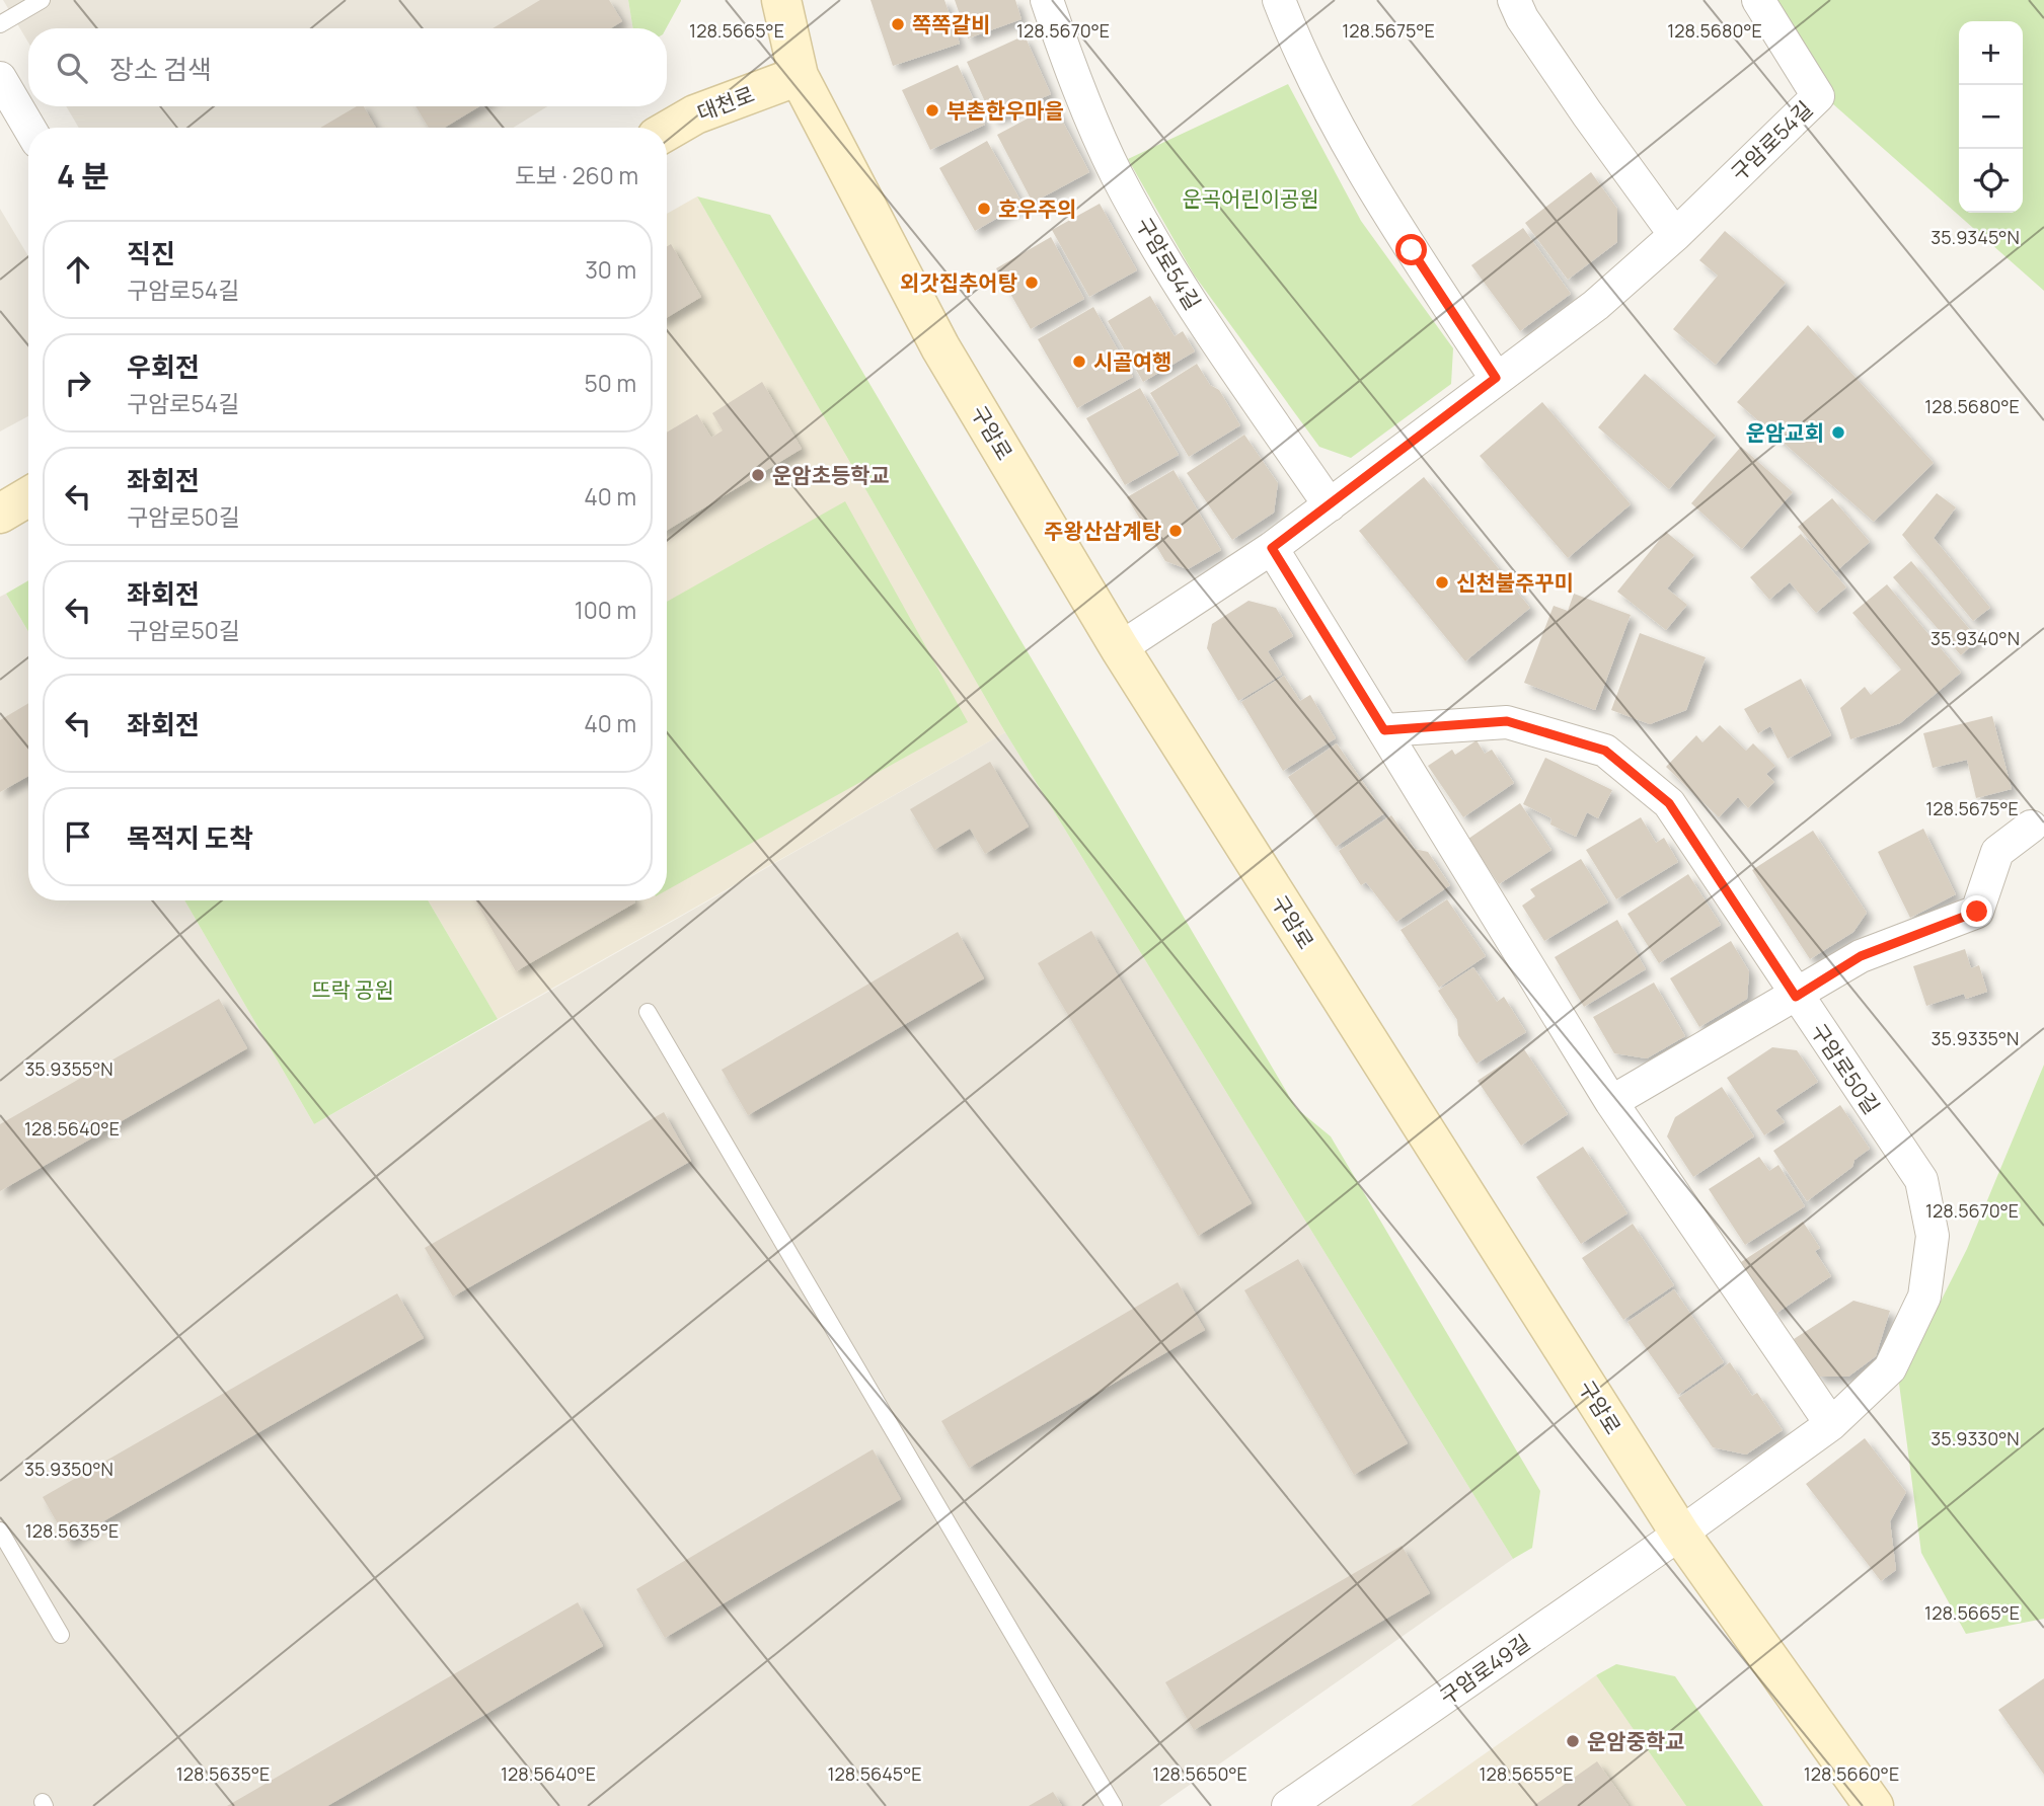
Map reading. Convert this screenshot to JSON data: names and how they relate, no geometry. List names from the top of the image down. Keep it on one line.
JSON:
{"streets":{"main road":["대천로","구암로"],"street":["구암로54길","구암로50길","구암로49길"]},"crossings":[["대천로","구암로"],["구암로54길","구암로"],["구암로","구암로50길"],["구암로","구암로49길"],["구암로50길","구암로49길"]],"parks":["운곡어린이공원","뜨락 공원"],"places":["쪽쪽갈비","부촌한우마을","호우주의","외갓집추어탕","시골여행","운암교회","운암초등학교","주왕산삼계탕","신천불주꾸미","운암중학교"],"page":{"map_buttons":["+","−"],"search":"장소 검색","heading":["4 분","도보 · 260 m"],"list":[["직진","구암로54길","30 m"],["우회전","구암로54길","50 m"],["좌회전","구암로50길","40 m"],["좌회전","구암로50길","100 m"],["좌회전","40 m"],"목적지 도착"]},"coordinates":["128.5680°E","128.5665°E","128.5670°E","128.5675°E","35.9345°N","35.9340°N","35.9335°N","35.9355°N","128.5640°E","35.9330°N","35.9350°N","128.5635°E","128.5645°E","128.5650°E","128.5655°E","128.5660°E"]}
